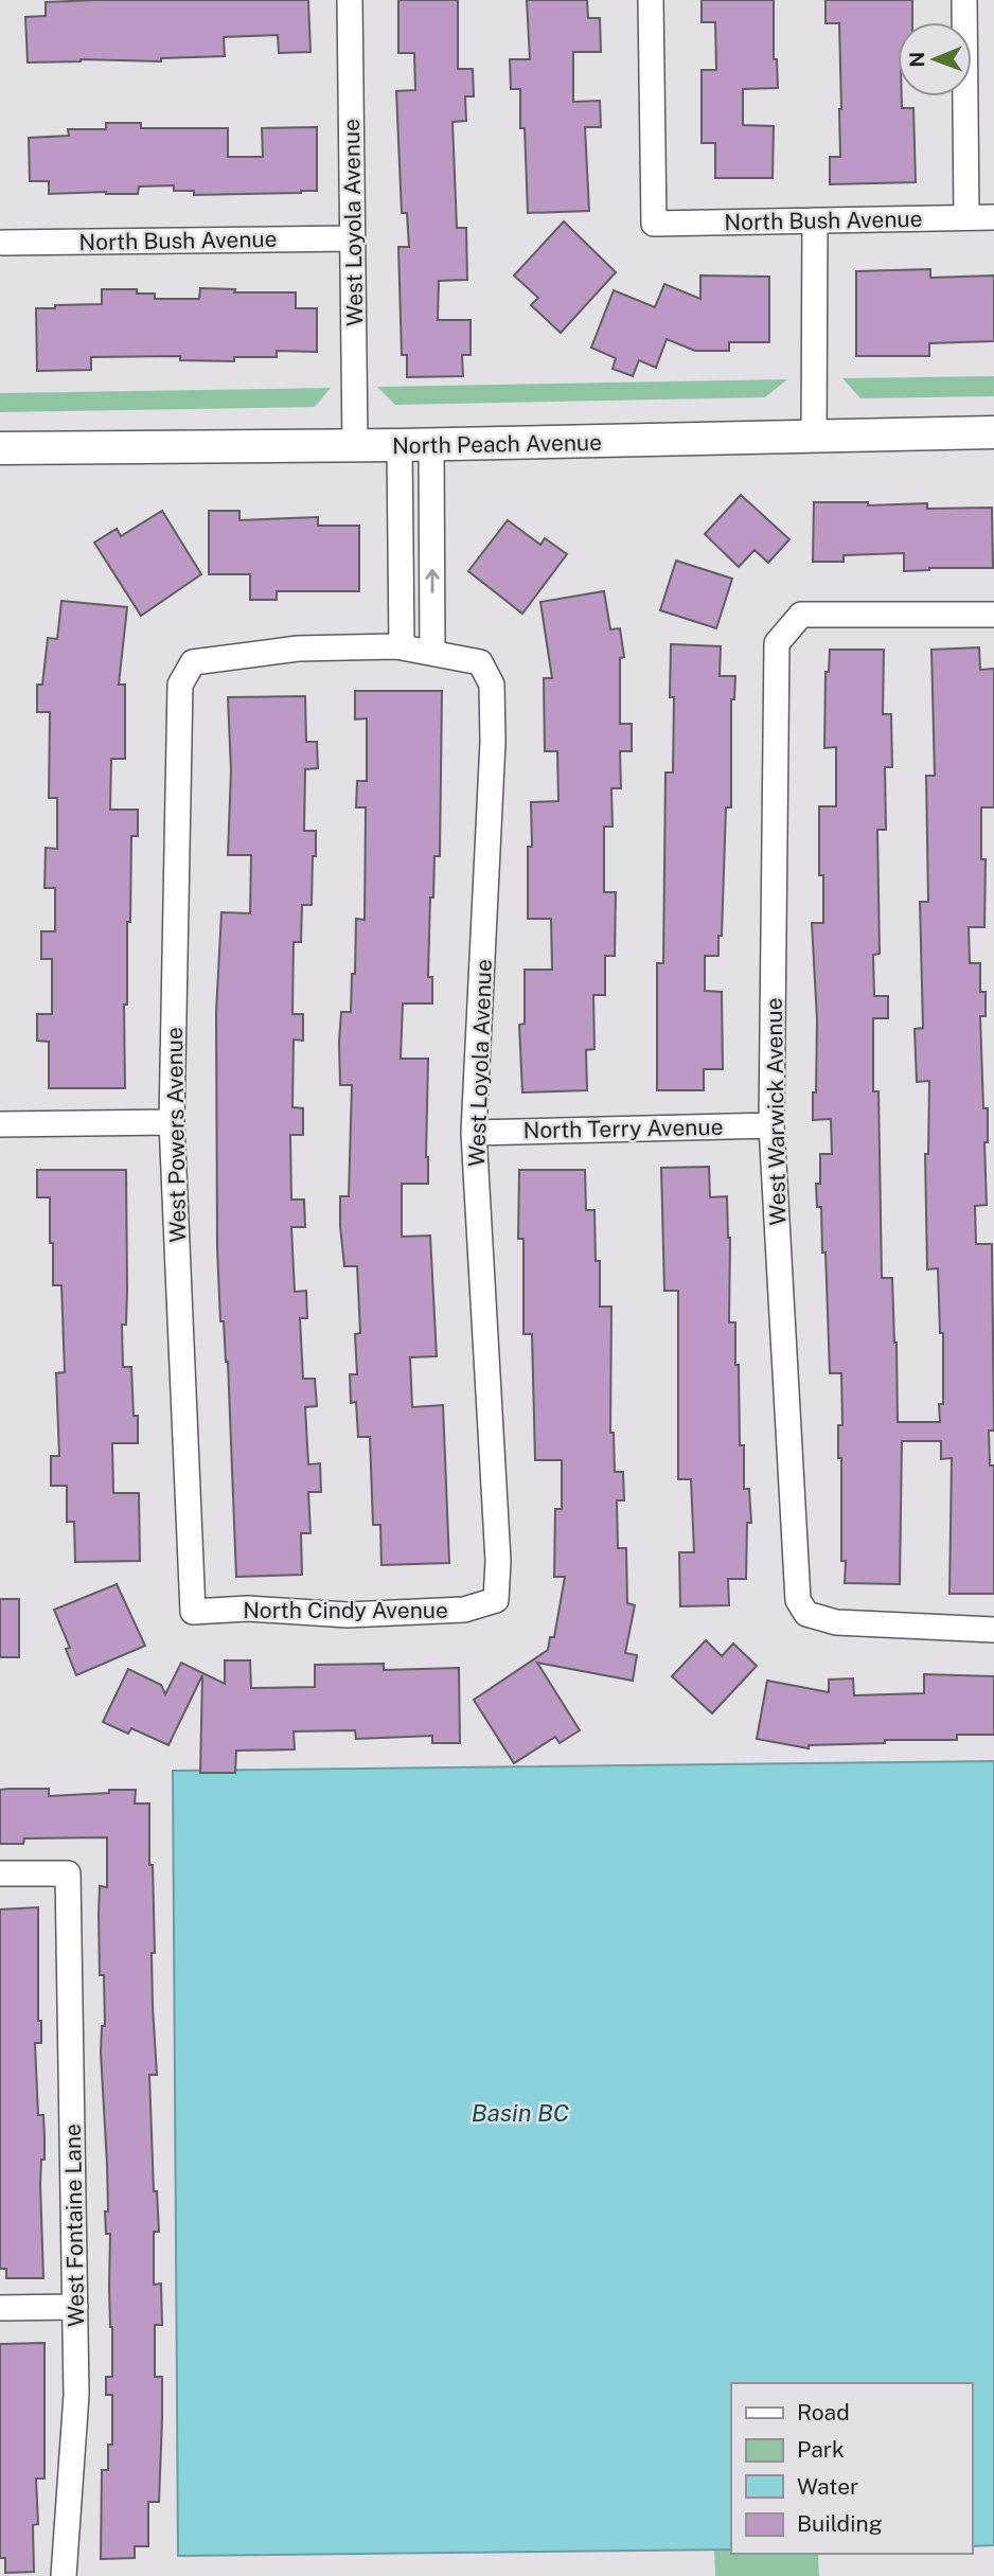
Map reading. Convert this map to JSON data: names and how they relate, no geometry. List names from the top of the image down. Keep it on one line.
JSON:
{"streets":{"street":["North Bush Avenue","West Loyola Avenue","North Peach Avenue","West Warwick Avenue","North Terry Avenue","West Powers Avenue","North Cindy Avenue","West Fontaine Lane"]},"crossings":[["North Bush Avenue","West Loyola Avenue"],["West Loyola Avenue","North Peach Avenue"],["West Loyola Avenue","North Terry Avenue"],["West Loyola Avenue","North Cindy Avenue"],["West Warwick Avenue","North Terry Avenue"],["West Powers Avenue","North Cindy Avenue"]],"water":["Basin BC"],"legend":["Road","Park","Water","Building"],"north":"left"}
